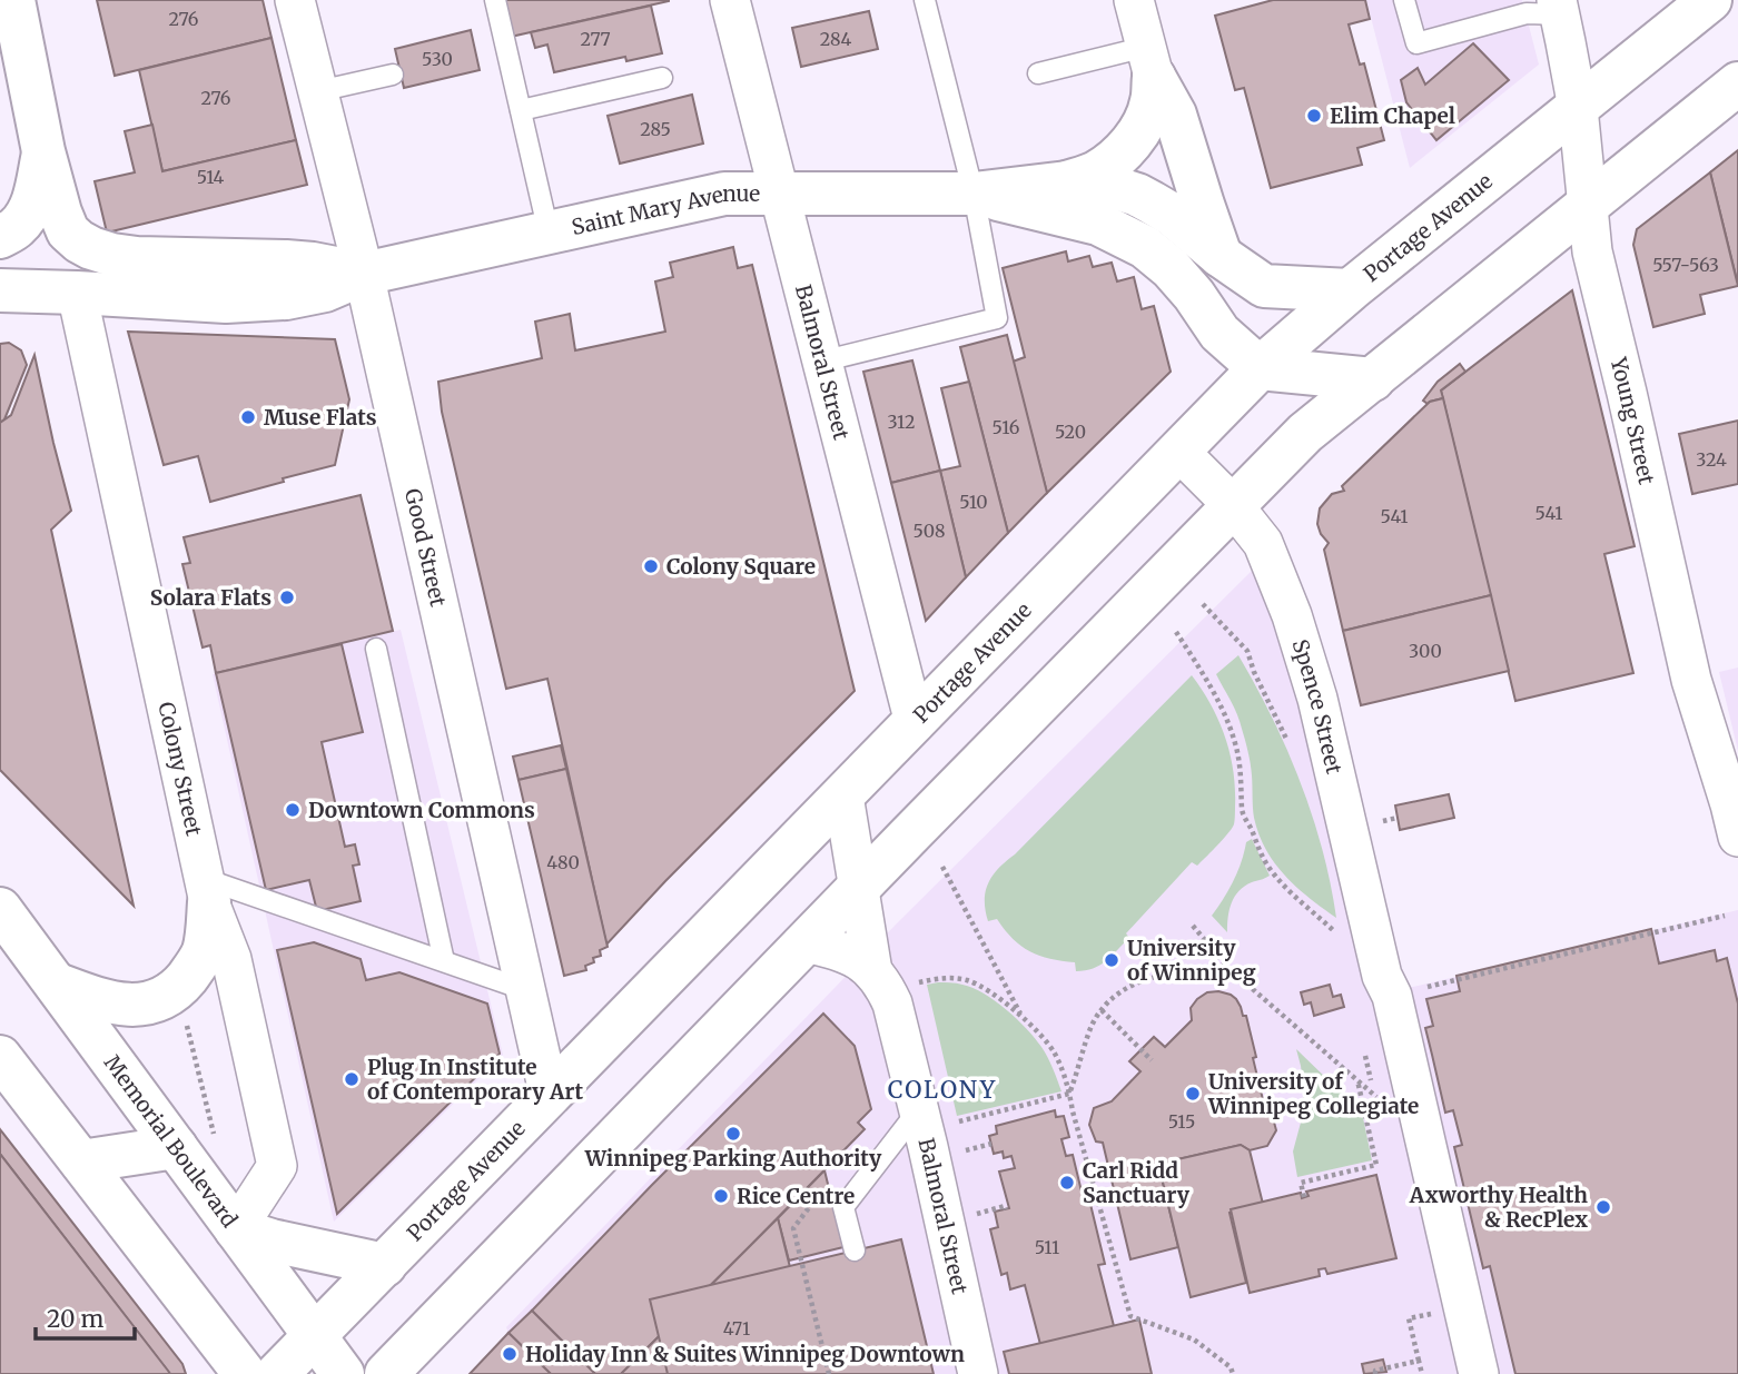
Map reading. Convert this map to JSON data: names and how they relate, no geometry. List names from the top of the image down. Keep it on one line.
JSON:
{"streets":{"main road":["Saint Mary Avenue","Portage Avenue","Memorial Boulevard"],"street":["Balmoral Street","Young Street","Good Street","Spence Street","Colony Street"]},"crossings":[["Saint Mary Avenue","Portage Avenue"],["Saint Mary Avenue","Balmoral Street"],["Saint Mary Avenue","Good Street"],["Saint Mary Avenue","Colony Street"],["Portage Avenue","Balmoral Street"],["Portage Avenue","Young Street"],["Portage Avenue","Good Street"],["Portage Avenue","Spence Street"],["Portage Avenue","Memorial Boulevard"],["Colony Street","Memorial Boulevard"]],"districts":["COLONY"],"places":["Elim Chapel","Muse Flats","Colony Square","Solara Flats","Downtown Commons","University of Winnipeg","Plug In Institute of Contemporary Art","University of Winnipeg Collegiate","Winnipeg Parking Authority","Carl Ridd Sanctuary","Rice Centre","Axworthy Health & RecPlex","Holiday Inn & Suites Winnipeg Downtown"],"house_numbers":["276","277","284","530","276","285","514","557-563","312","516","520","324","510","541","541","508","300","480","515","511","471"],"scale_bar":"20 m"}
